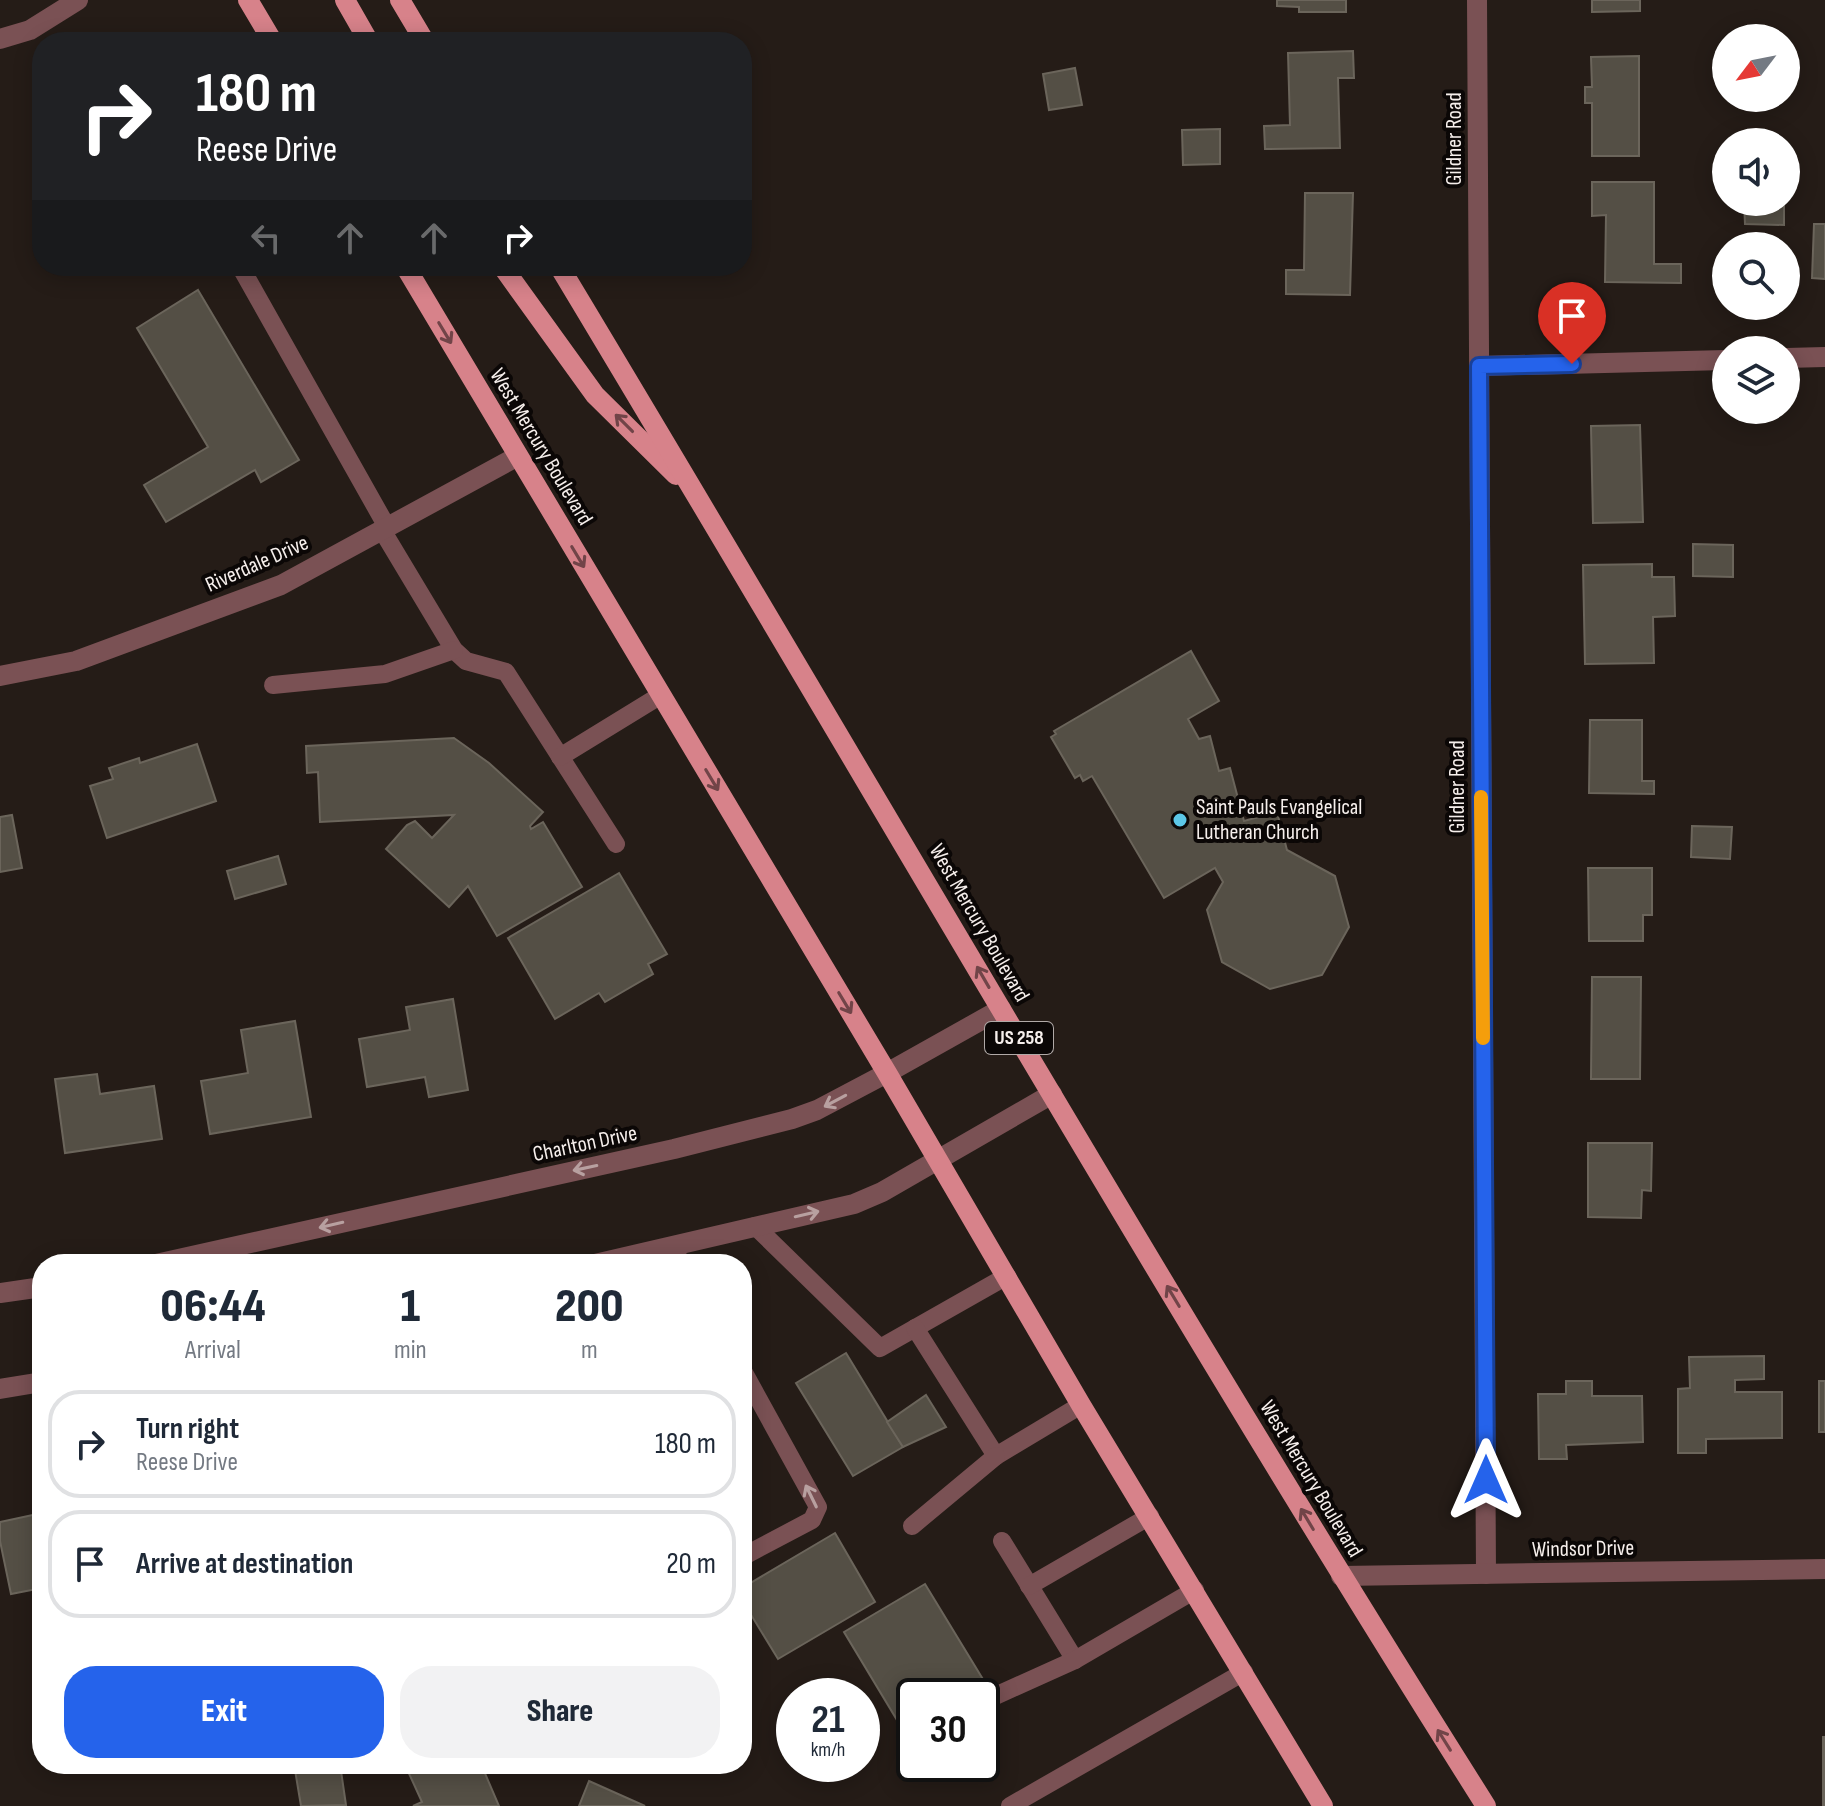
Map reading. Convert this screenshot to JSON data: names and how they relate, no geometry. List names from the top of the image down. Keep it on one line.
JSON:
{"streets":{"main road":["West Mercury Boulevard","US 258"],"street":["Gildner Road","Riverdale Drive","Charlton Drive","Windsor Drive"]},"crossings":[["Gildner Road","Windsor Drive"],["West Mercury Boulevard","Riverdale Drive"],["West Mercury Boulevard","Charlton Drive"],["West Mercury Boulevard","Windsor Drive"]],"places":["Saint Pauls Evangelical Lutheran Church"],"north":"bottom left","page":{"turn":["180 m","Reese Drive"],"eta":["06:44","Arrival","1","min","200","m"],"list":[{"name":"Turn right","note":"Reese Drive","value":"180 m"},{"name":"Arrive at destination","value":"20 m"}],"buttons":["Exit","Share"],"speed":"21 km/h","limit":"30"}}
